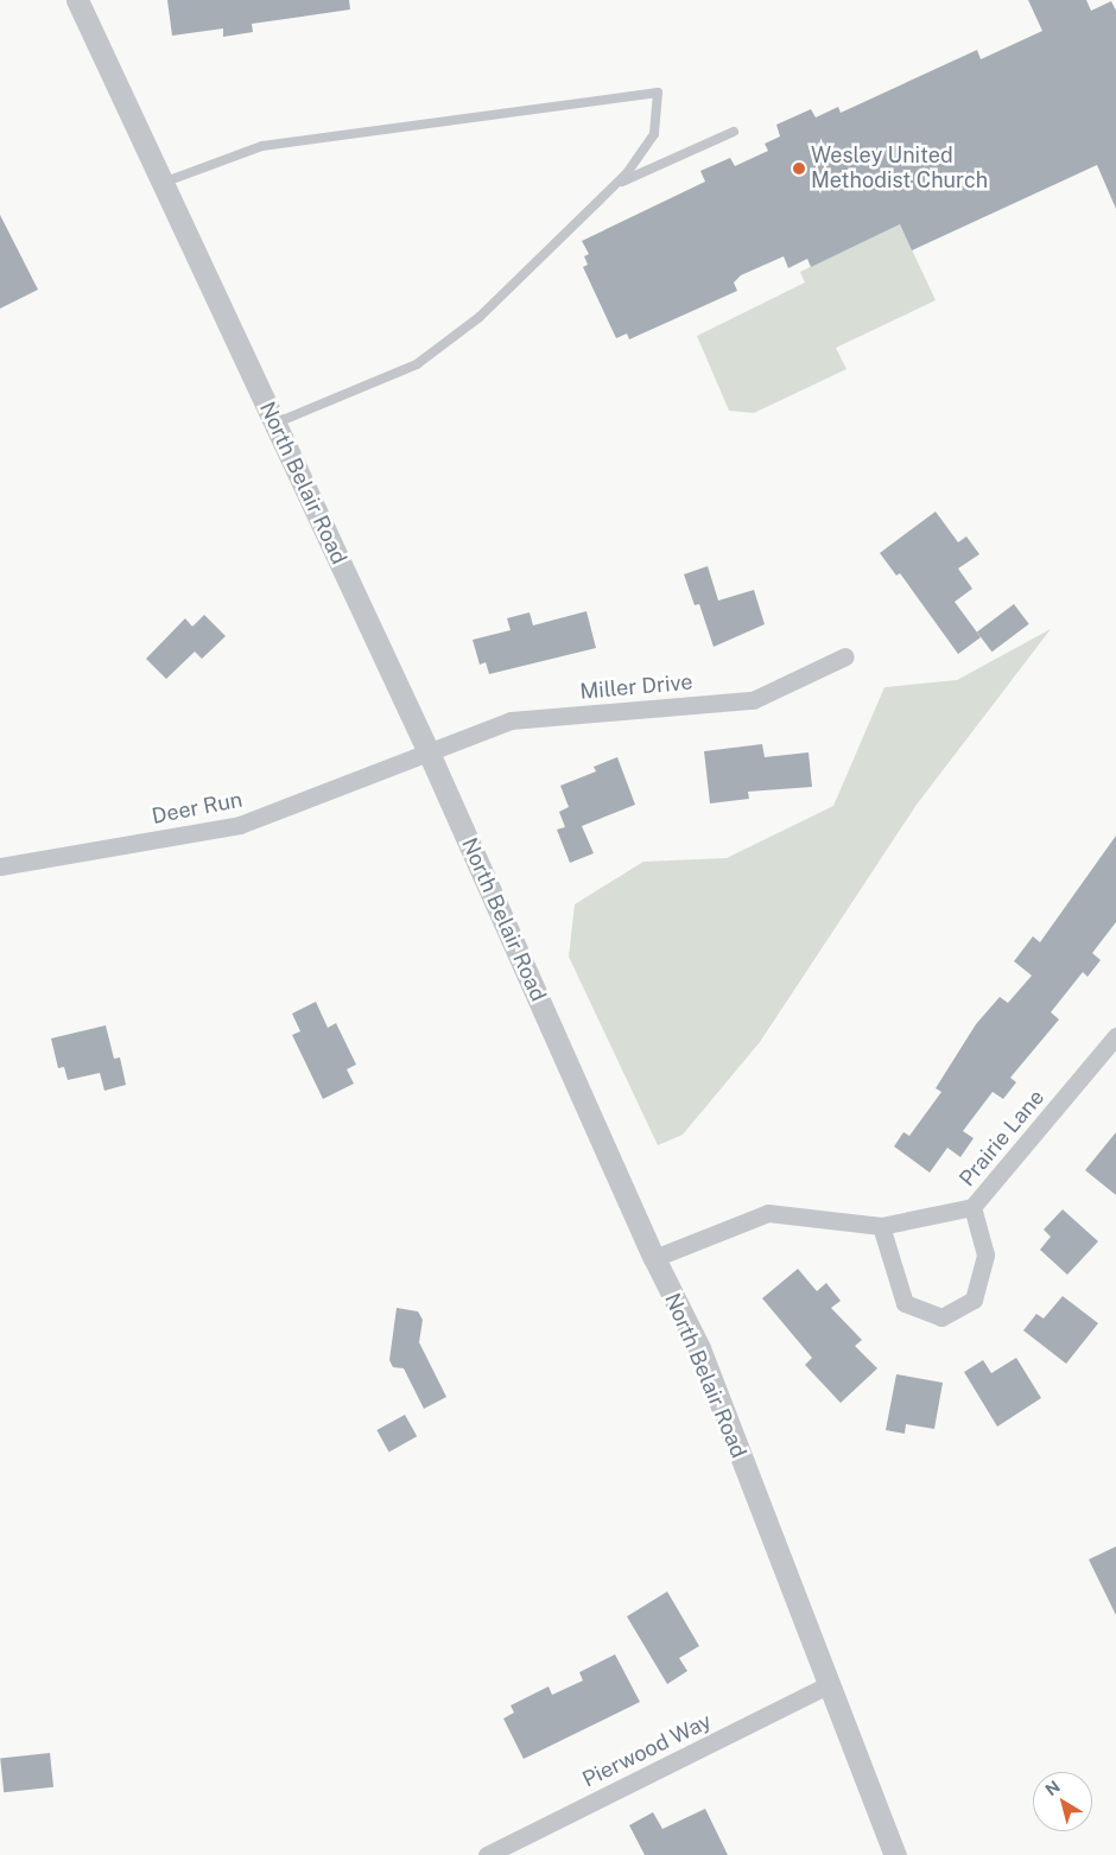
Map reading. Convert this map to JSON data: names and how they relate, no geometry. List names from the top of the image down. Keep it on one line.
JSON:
{"streets":{"street":["North Belair Road","Miller Drive","Deer Run","Prairie Lane","Pierwood Way"]},"crossings":[["North Belair Road","Miller Drive"],["North Belair Road","Deer Run"],["North Belair Road","Prairie Lane"],["North Belair Road","Pierwood Way"],["Miller Drive","Deer Run"]],"places":["Wesley United Methodist Church"],"north":"top left"}
